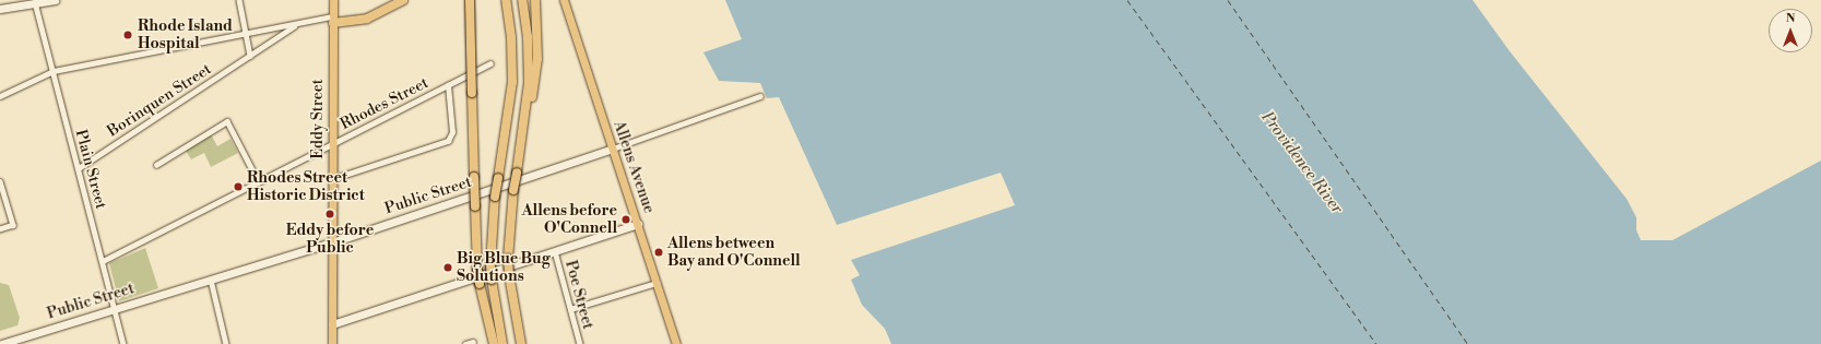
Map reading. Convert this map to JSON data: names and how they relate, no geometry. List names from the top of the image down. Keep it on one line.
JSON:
{"streets":{"main road":["Eddy Street","Allens Avenue","Public Street"],"street":["Borinquen Street","Rhodes Street","Plain Street","Poe Street"]},"crossings":[["Borinquen Street","Plain Street"],["Rhodes Street","Eddy Street"],["Rhodes Street","Plain Street"],["Eddy Street","Public Street"],["Allens Avenue","Public Street"],["Plain Street","Public Street"]],"water":["Providence River"],"places":["Rhode Island Hospital","Rhodes Street Historic District","Eddy before Public","Allens before O'Connell","Allens between Bay and O'Connell","Big Blue Bug Solutions"],"north":"top"}
